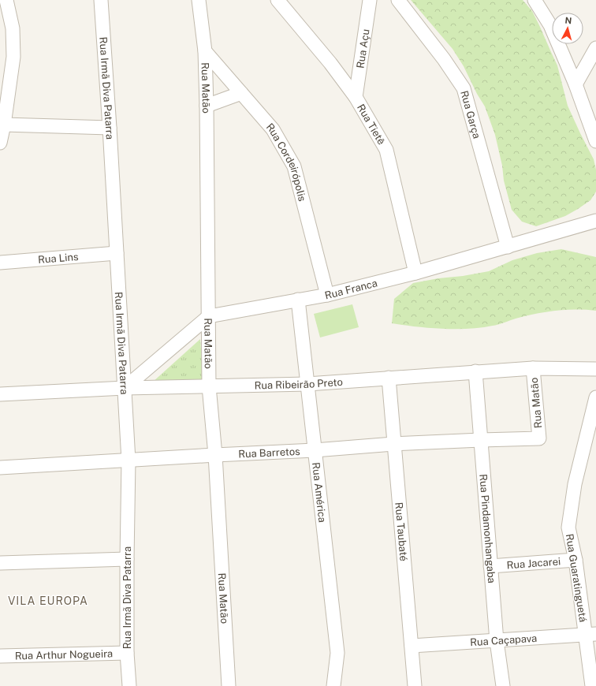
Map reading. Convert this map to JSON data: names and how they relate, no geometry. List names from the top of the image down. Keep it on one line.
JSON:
{"streets":{"street":["Rua Açu","Rua Irmã Diva Patarra","Rua Matão","Rua Garça","Rua Tietê","Rua Cordeirópolis","Rua Lins","Rua Franca","Rua Ribeirão Preto","Rua Barretos","Rua América","Rua Pindamonhangaba","Rua Taubaté","Rua Jacarei","Rua Guaratinguetá","Rua Caçapava","Rua Arthur Nogueira"]},"crossings":[["Rua Açu","Rua Tietê"],["Rua Irmã Diva Patarra","Rua Lins"],["Rua Irmã Diva Patarra","Rua Franca"],["Rua Irmã Diva Patarra","Rua Ribeirão Preto"],["Rua Irmã Diva Patarra","Rua Barretos"],["Rua Irmã Diva Patarra","Rua Arthur Nogueira"],["Rua Matão","Rua Cordeirópolis"],["Rua Matão","Rua Franca"],["Rua Matão","Rua Ribeirão Preto"],["Rua Matão","Rua Barretos"],["Rua Garça","Rua Franca"],["Rua Tietê","Rua Franca"],["Rua Cordeirópolis","Rua Franca"],["Rua Franca","Rua Ribeirão Preto"],["Rua Franca","Rua América"],["Rua Ribeirão Preto","Rua América"],["Rua Ribeirão Preto","Rua Pindamonhangaba"],["Rua Ribeirão Preto","Rua Taubaté"],["Rua Barretos","Rua América"],["Rua Barretos","Rua Pindamonhangaba"],["Rua Barretos","Rua Taubaté"],["Rua Pindamonhangaba","Rua Jacarei"],["Rua Pindamonhangaba","Rua Caçapava"],["Rua Taubaté","Rua Caçapava"],["Rua Jacarei","Rua Guaratinguetá"],["Rua Guaratinguetá","Rua Caçapava"]],"districts":["VILA EUROPA"],"north":"top"}
